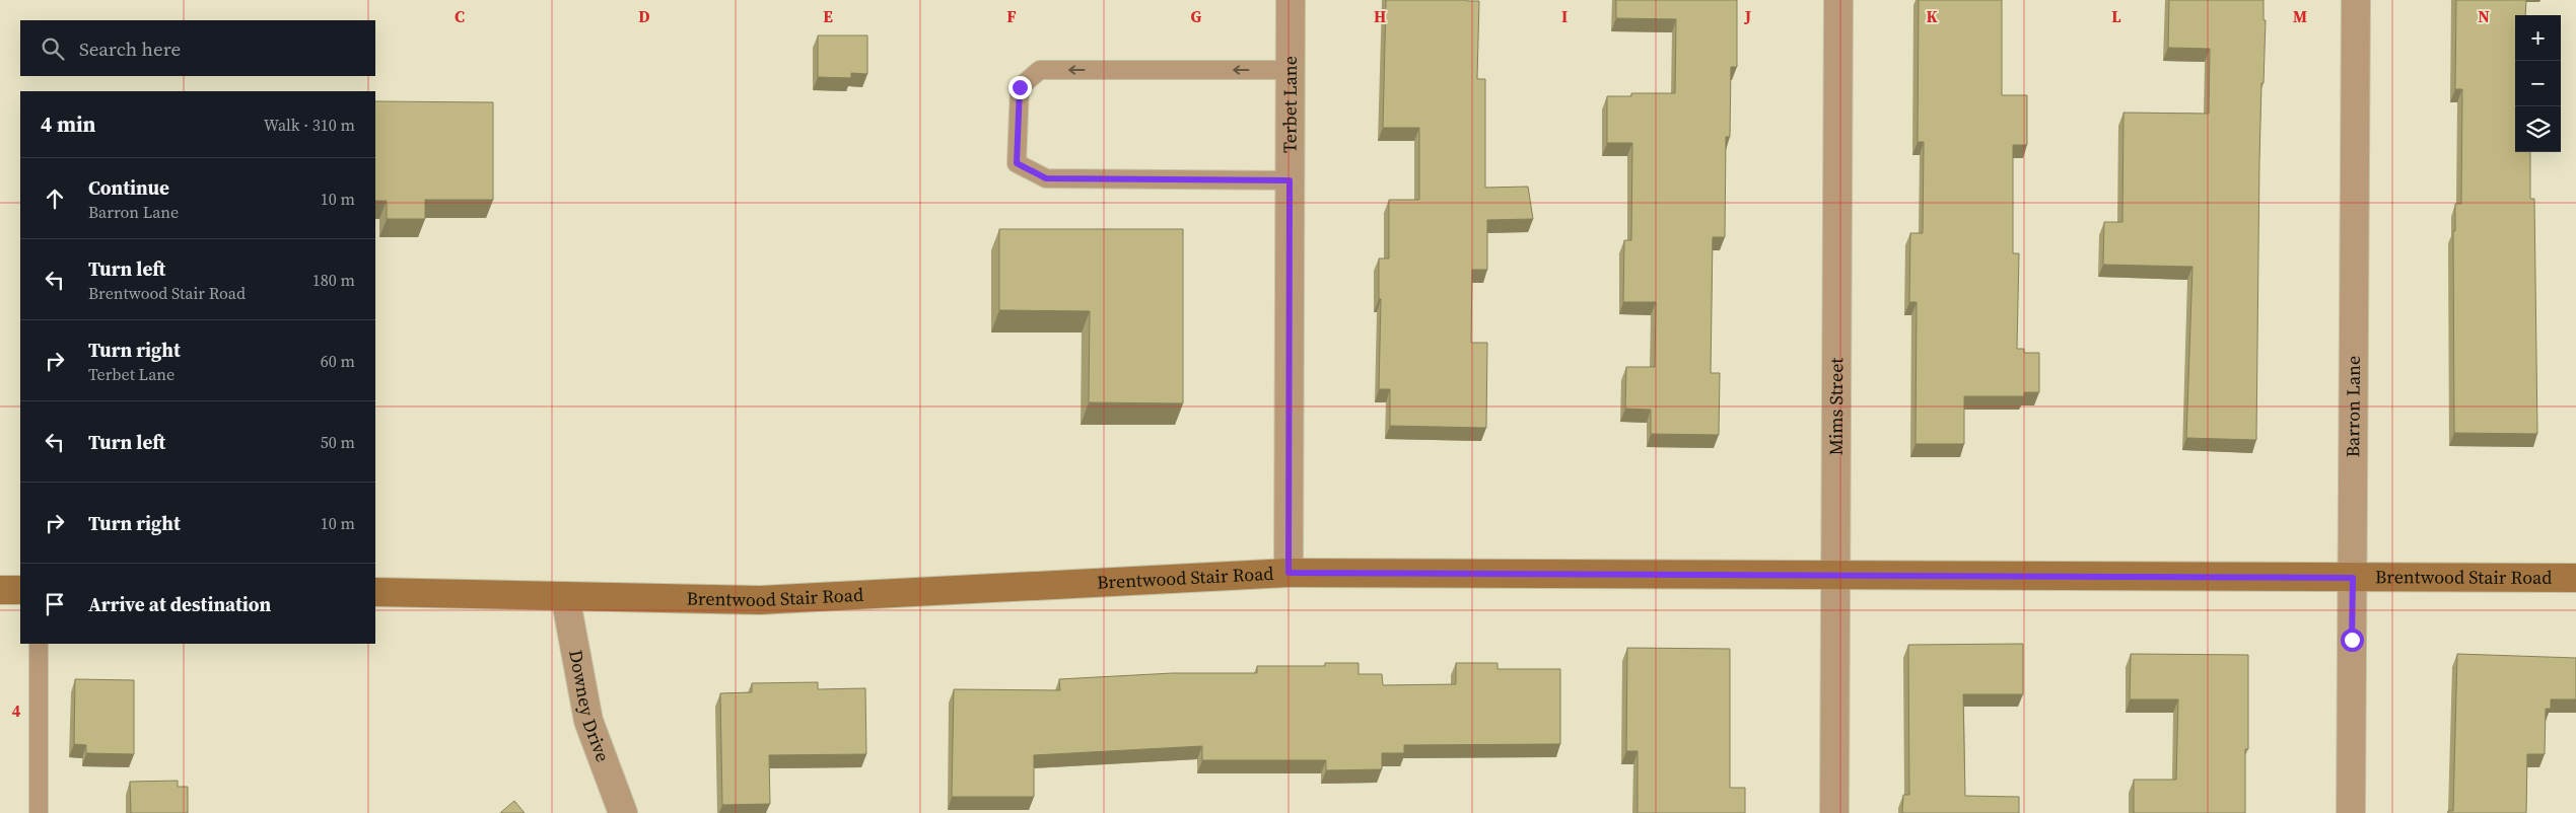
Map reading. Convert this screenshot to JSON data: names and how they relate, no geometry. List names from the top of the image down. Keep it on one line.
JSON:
{"streets":{"main road":["Brentwood Stair Road"],"street":["Terbet Lane","Mims Street","Barron Lane","Downey Drive"]},"crossings":[["Terbet Lane","Brentwood Stair Road"],["Mims Street","Brentwood Stair Road"],["Barron Lane","Brentwood Stair Road"],["Brentwood Stair Road","Downey Drive"]],"page":{"map_buttons":["+","−"],"search":"Search here","heading":["4 min","Walk · 310 m"],"list":[["Continue","Barron Lane","10 m"],["Turn left","Brentwood Stair Road","180 m"],["Turn right","Terbet Lane","60 m"],["Turn left","50 m"],["Turn right","10 m"],"Arrive at destination"]},"grid":{"columns":["C","D","E","F","G","H","I","J","K","L","M","N"],"rows":["4"]}}
